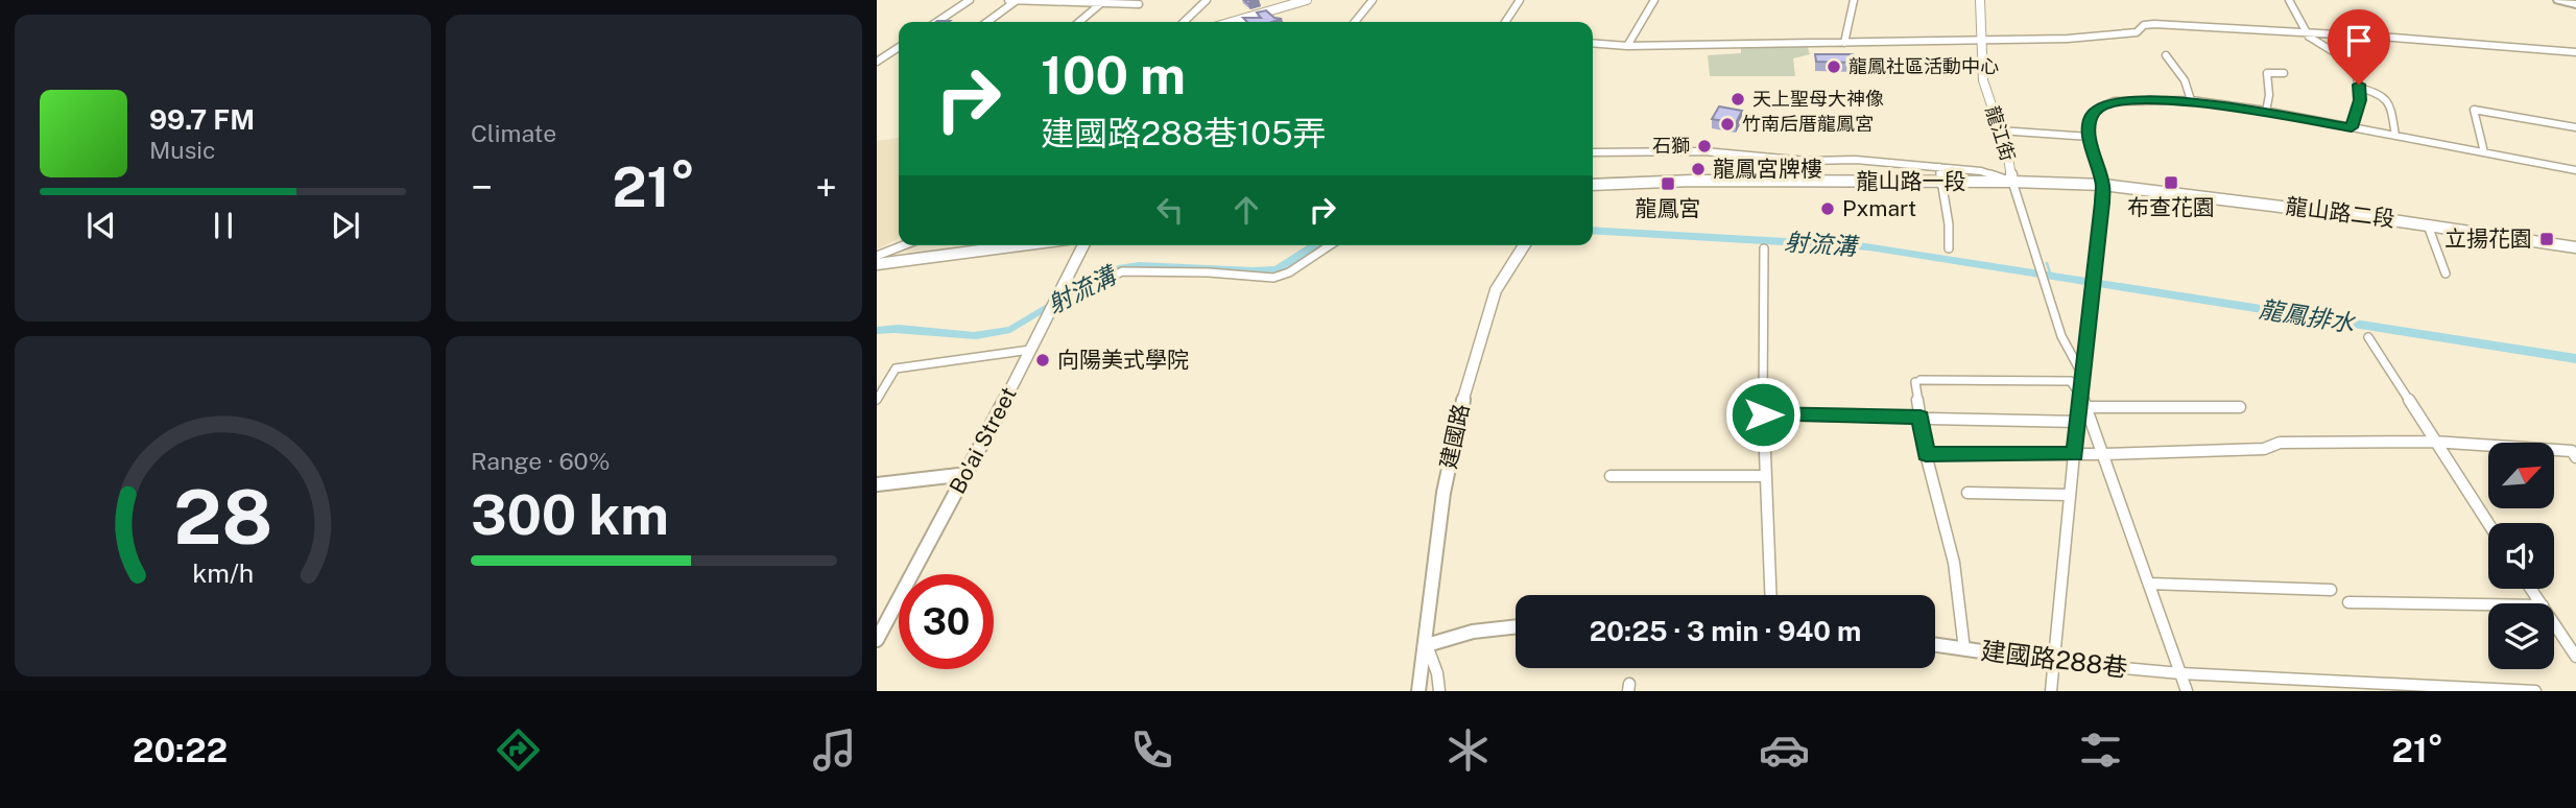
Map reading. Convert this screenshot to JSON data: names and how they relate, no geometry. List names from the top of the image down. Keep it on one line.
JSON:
{"streets":{"street":["龍江街","龍山路一段","龍山路二段","建國路","Bo'ai Street","建國路288巷"]},"crossings":[["龍江街","龍山路一段"],["龍山路一段","龍山路二段"]],"water":["射流溝","龍鳳排水"],"places":{"other":["龍鳳社區活動中心","天上聖母大神像","竹南后厝龍鳳宮","石獅","龍鳳宮牌樓","Pxmart","向陽美式學院"],"transit":["布查花園","龍鳳宮","立揚花園"]},"north":"top right","page":{"tile":["Climate",["Range · 60%","300 km"]],"turn":["100 m","建國路288巷105弄"],"song":["99.7 FM","Music"],"heat":["−","21°","+"],"limit":"30","trip":"20:25 · 3 min · 940 m","tabs":["20:22","21°"],"gauge":["28","km/h"]}}
